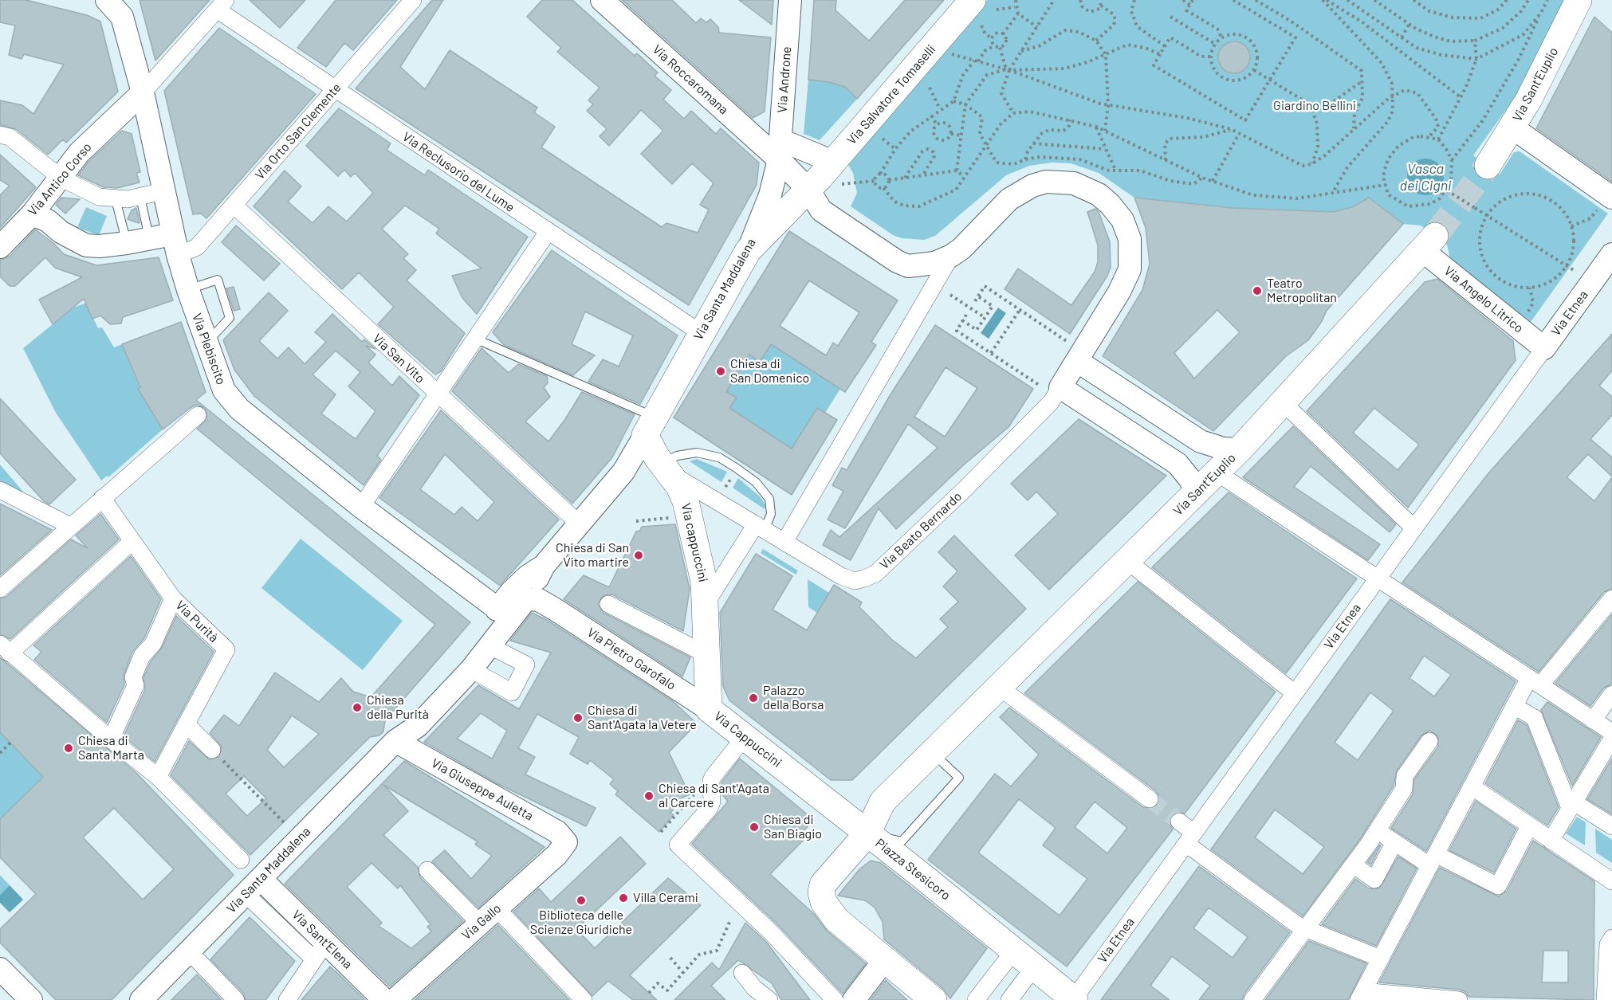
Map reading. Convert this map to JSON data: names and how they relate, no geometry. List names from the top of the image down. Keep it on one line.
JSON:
{"streets":{"main road":["Via Roccaromana","Via Androne","Via Sant'Euplio","Via Salvatore Tomaselli","Via Antico Corso","Via Santa Maddalena","Via Angelo Litrico","Via Etnea","Via Plebiscito","Via cappuccini","Via Pietro Garofalo","Via Cappuccini","Via Giuseppe Auletta","Piazza Stesicoro","Via Gallo","Via Sant'Elena"],"street":["Via Orto San Clemente","Via Reclusorio del Lume","Via San Vito","Via Beato Bernardo","Via Purità"]},"crossings":[["Via Roccaromana","Via Androne"],["Via Roccaromana","Via Salvatore Tomaselli"],["Via Roccaromana","Via Santa Maddalena"],["Via Androne","Via Santa Maddalena"],["Via Sant'Euplio","Via Angelo Litrico"],["Via Sant'Euplio","Via Cappuccini"],["Via Sant'Euplio","Piazza Stesicoro"],["Via Salvatore Tomaselli","Via Santa Maddalena"],["Via Orto San Clemente","Via Reclusorio del Lume"],["Via Orto San Clemente","Via Plebiscito"],["Via Orto San Clemente","Via San Vito"],["Via Reclusorio del Lume","Via Santa Maddalena"],["Via Antico Corso","Via Plebiscito"],["Via Santa Maddalena","Via Plebiscito"],["Via Santa Maddalena","Via cappuccini"],["Via Santa Maddalena","Via Pietro Garofalo"],["Via Santa Maddalena","Via Giuseppe Auletta"],["Via Santa Maddalena","Via Sant'Elena"],["Via Angelo Litrico","Via Etnea"],["Via Etnea","Piazza Stesicoro"],["Via Beato Bernardo","Via cappuccini"],["Via cappuccini","Via Cappuccini"],["Via Pietro Garofalo","Via Cappuccini"],["Via Cappuccini","Piazza Stesicoro"],["Via Giuseppe Auletta","Via Gallo"]],"water":["Vasca dei Cigni"],"parks":["Giardino Bellini"],"places":["Teatro Metropolitan","Chiesa di San Domenico","Chiesa di San Vito martire","Palazzo della Borsa","Chiesa della Purità","Chiesa di Sant'Agata la Vetere","Chiesa di Santa Marta","Chiesa di Sant'Agata al Carcere","Chiesa di San Biagio","Villa Cerami","Biblioteca delle Scienze Giuridiche"]}
